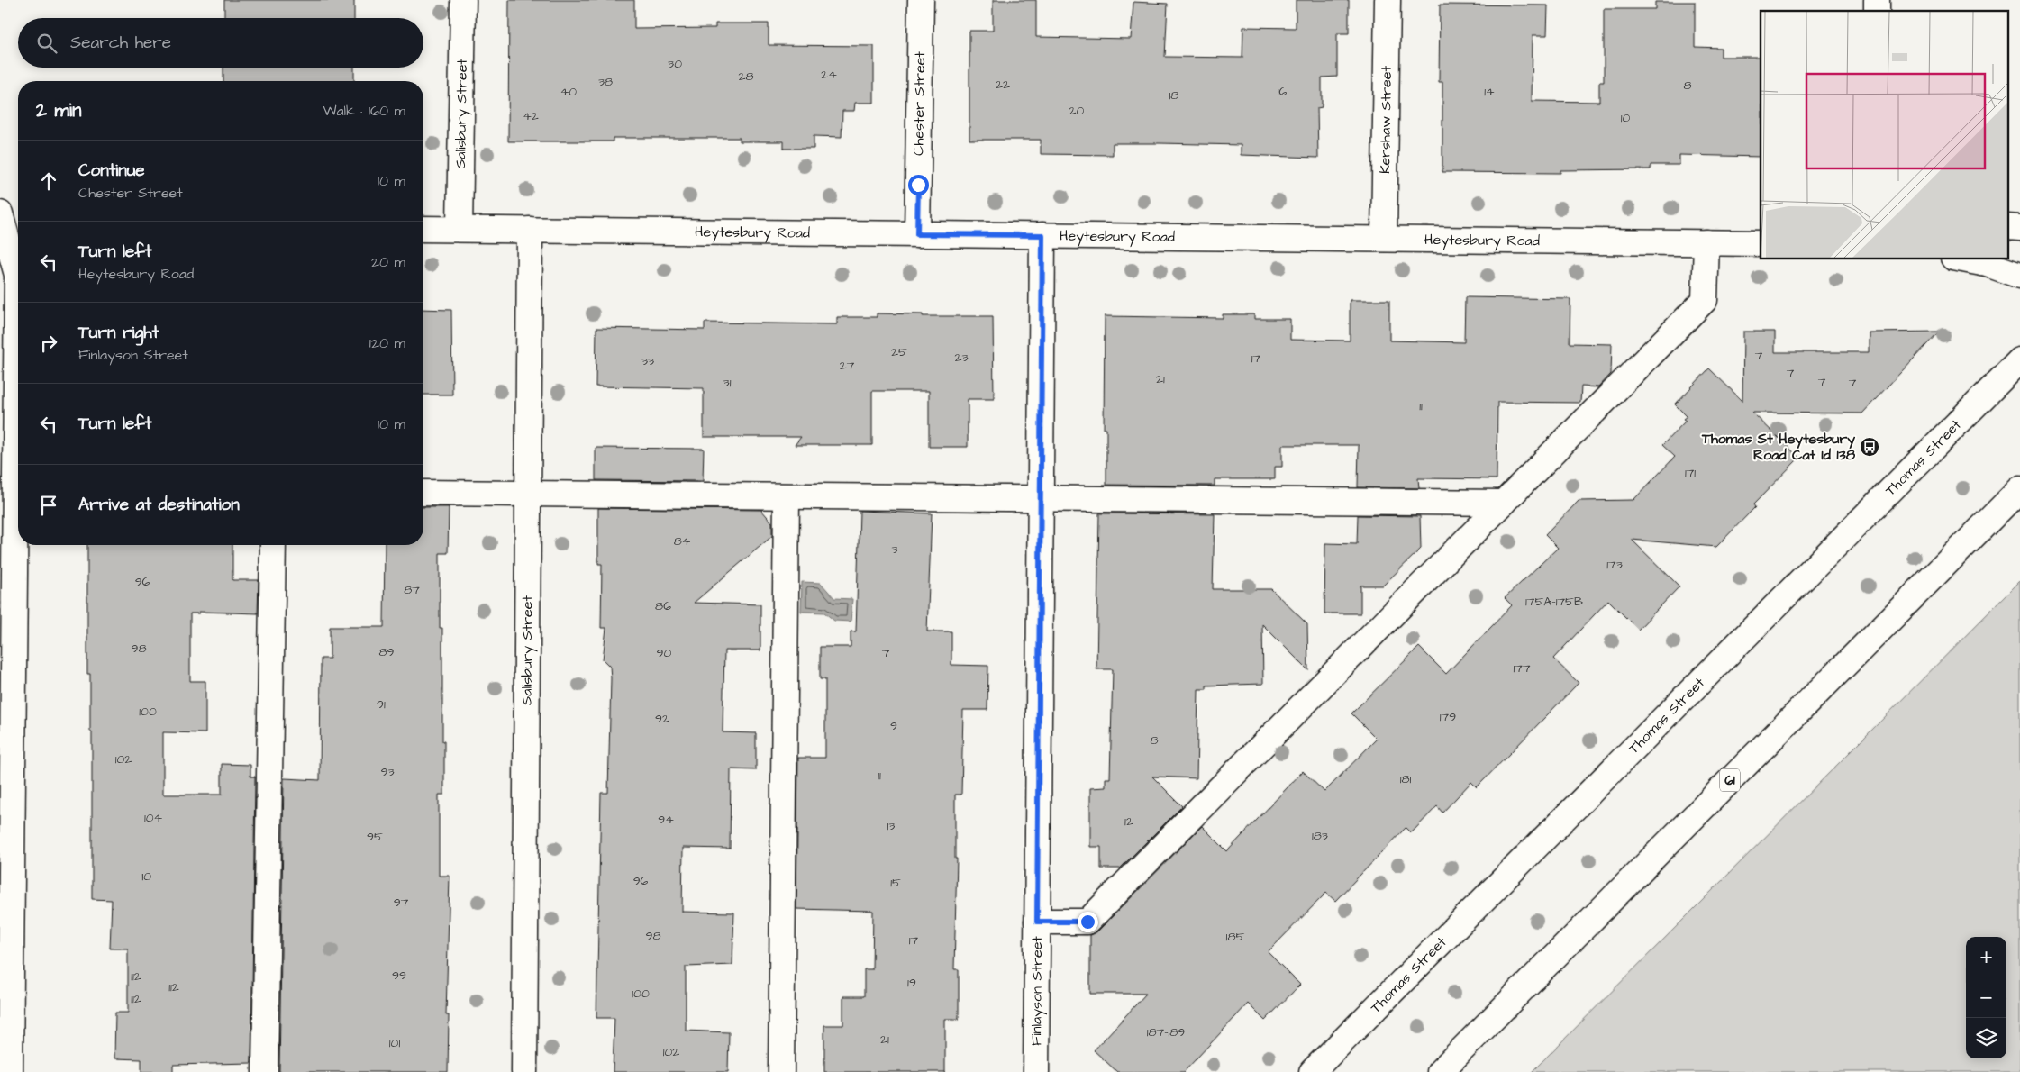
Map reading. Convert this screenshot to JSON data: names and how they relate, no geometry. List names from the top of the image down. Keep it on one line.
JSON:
{"streets":{"street":["Chester Street","Salisbury Street","Kershaw Street","Heytesbury Road","Thomas Street","61","Finlayson Street"]},"crossings":[["Chester Street","Heytesbury Road"],["Salisbury Street","Heytesbury Road"],["Kershaw Street","Heytesbury Road"],["Heytesbury Road","Finlayson Street"]],"places":{"bus stop":["Thomas St Heytesbury Road Cat Id 138"]},"house_numbers":["30","24","28","38","22","8","40","16","14","18","20","42","10","25","7","23","17","33","27","7","21","7","31","7","11","171","84","3","173","96","87","175A-175B","86","98","89","90","7","177","91","100","179","92","9","8","102","93","11","181","104","94","12","13","183","95","110","96","15","97","98","185","17","99","112","19","112","100","112","187-189","21","101","102"],"page":{"search":"Search here","heading":["2 min","Walk · 160 m"],"list":[["Continue","Chester Street","10 m"],["Turn left","Heytesbury Road","20 m"],["Turn right","Finlayson Street","120 m"],["Turn left","10 m"],"Arrive at destination"],"map_buttons":["+","−"]}}
